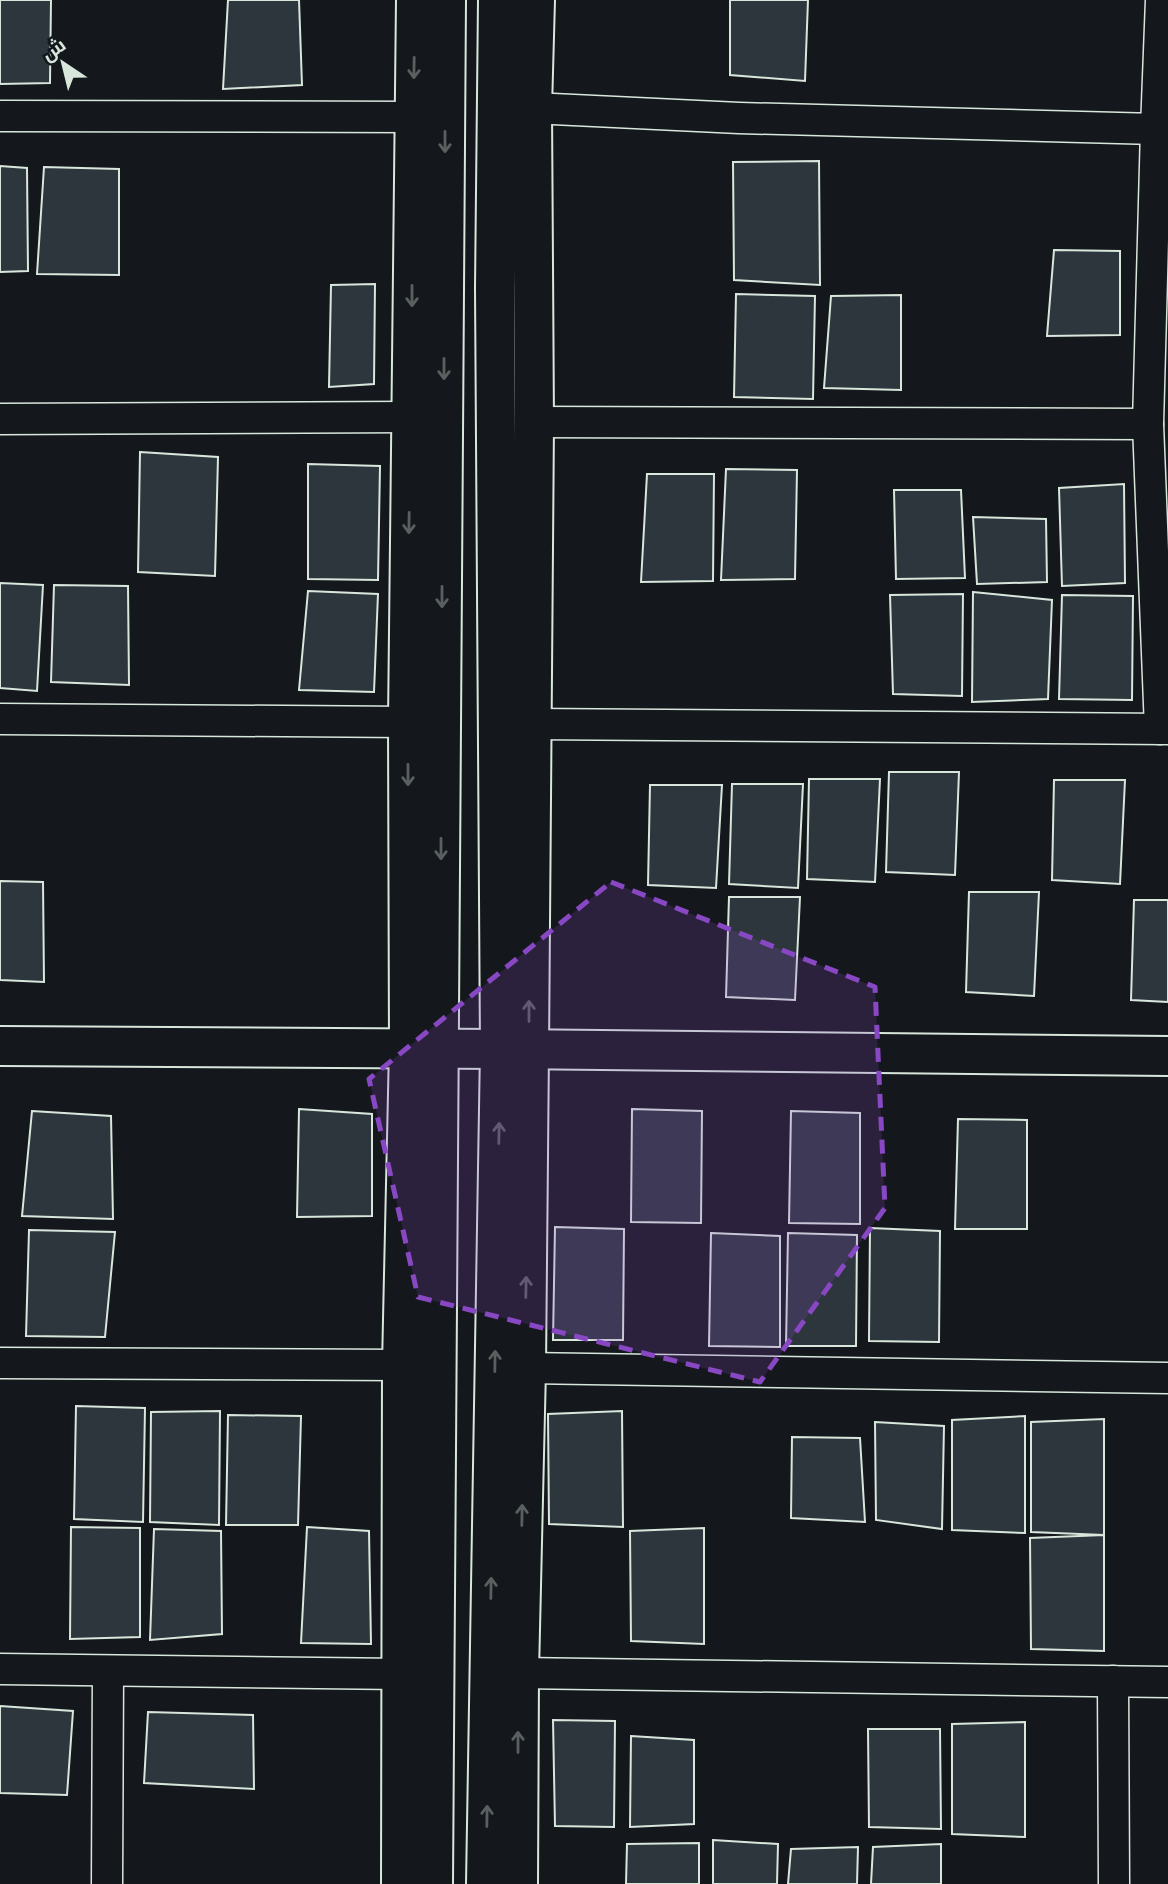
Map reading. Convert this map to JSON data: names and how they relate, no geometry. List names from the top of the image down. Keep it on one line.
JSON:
{"north":"top left"}
